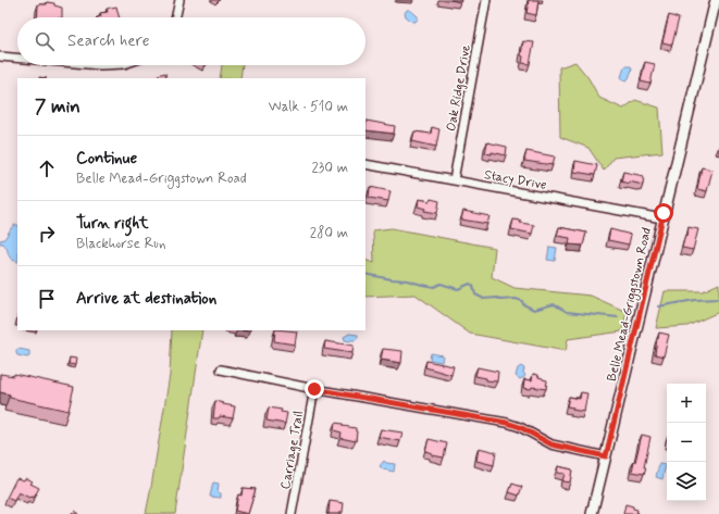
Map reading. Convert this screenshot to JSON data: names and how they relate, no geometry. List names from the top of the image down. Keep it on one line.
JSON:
{"streets":{"street":["Oak Ridge Drive","Stacy Drive","Belle Mead-Griggstown Road","Carriage Trail"]},"crossings":[["Oak Ridge Drive","Stacy Drive"],["Stacy Drive","Belle Mead-Griggstown Road"]],"page":{"search":"Search here","heading":["7 min","Walk · 510 m"],"list":[["Continue","Belle Mead-Griggstown Road","230 m"],["Turn right","Blackhorse Run","280 m"],"Arrive at destination"],"map_buttons":["+","−"]}}
